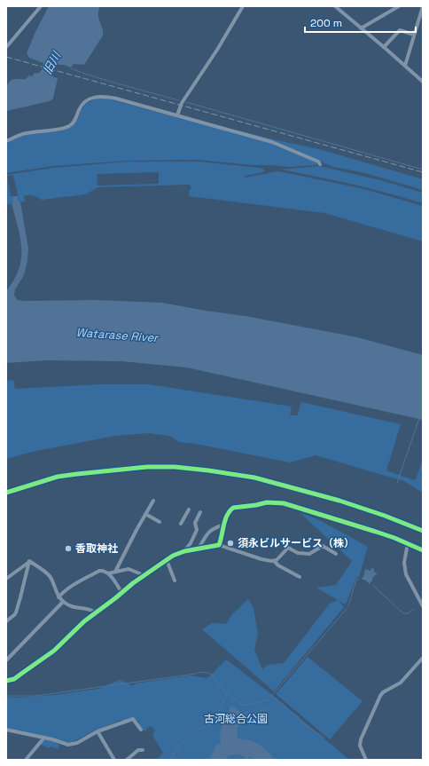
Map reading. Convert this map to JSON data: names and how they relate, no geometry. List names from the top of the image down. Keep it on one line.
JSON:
{"water":["旧川","Watarase River"],"parks":["古河総合公園"],"places":["須永ビルサービス（株）","香取神社"],"scale_bar":"200 m"}
